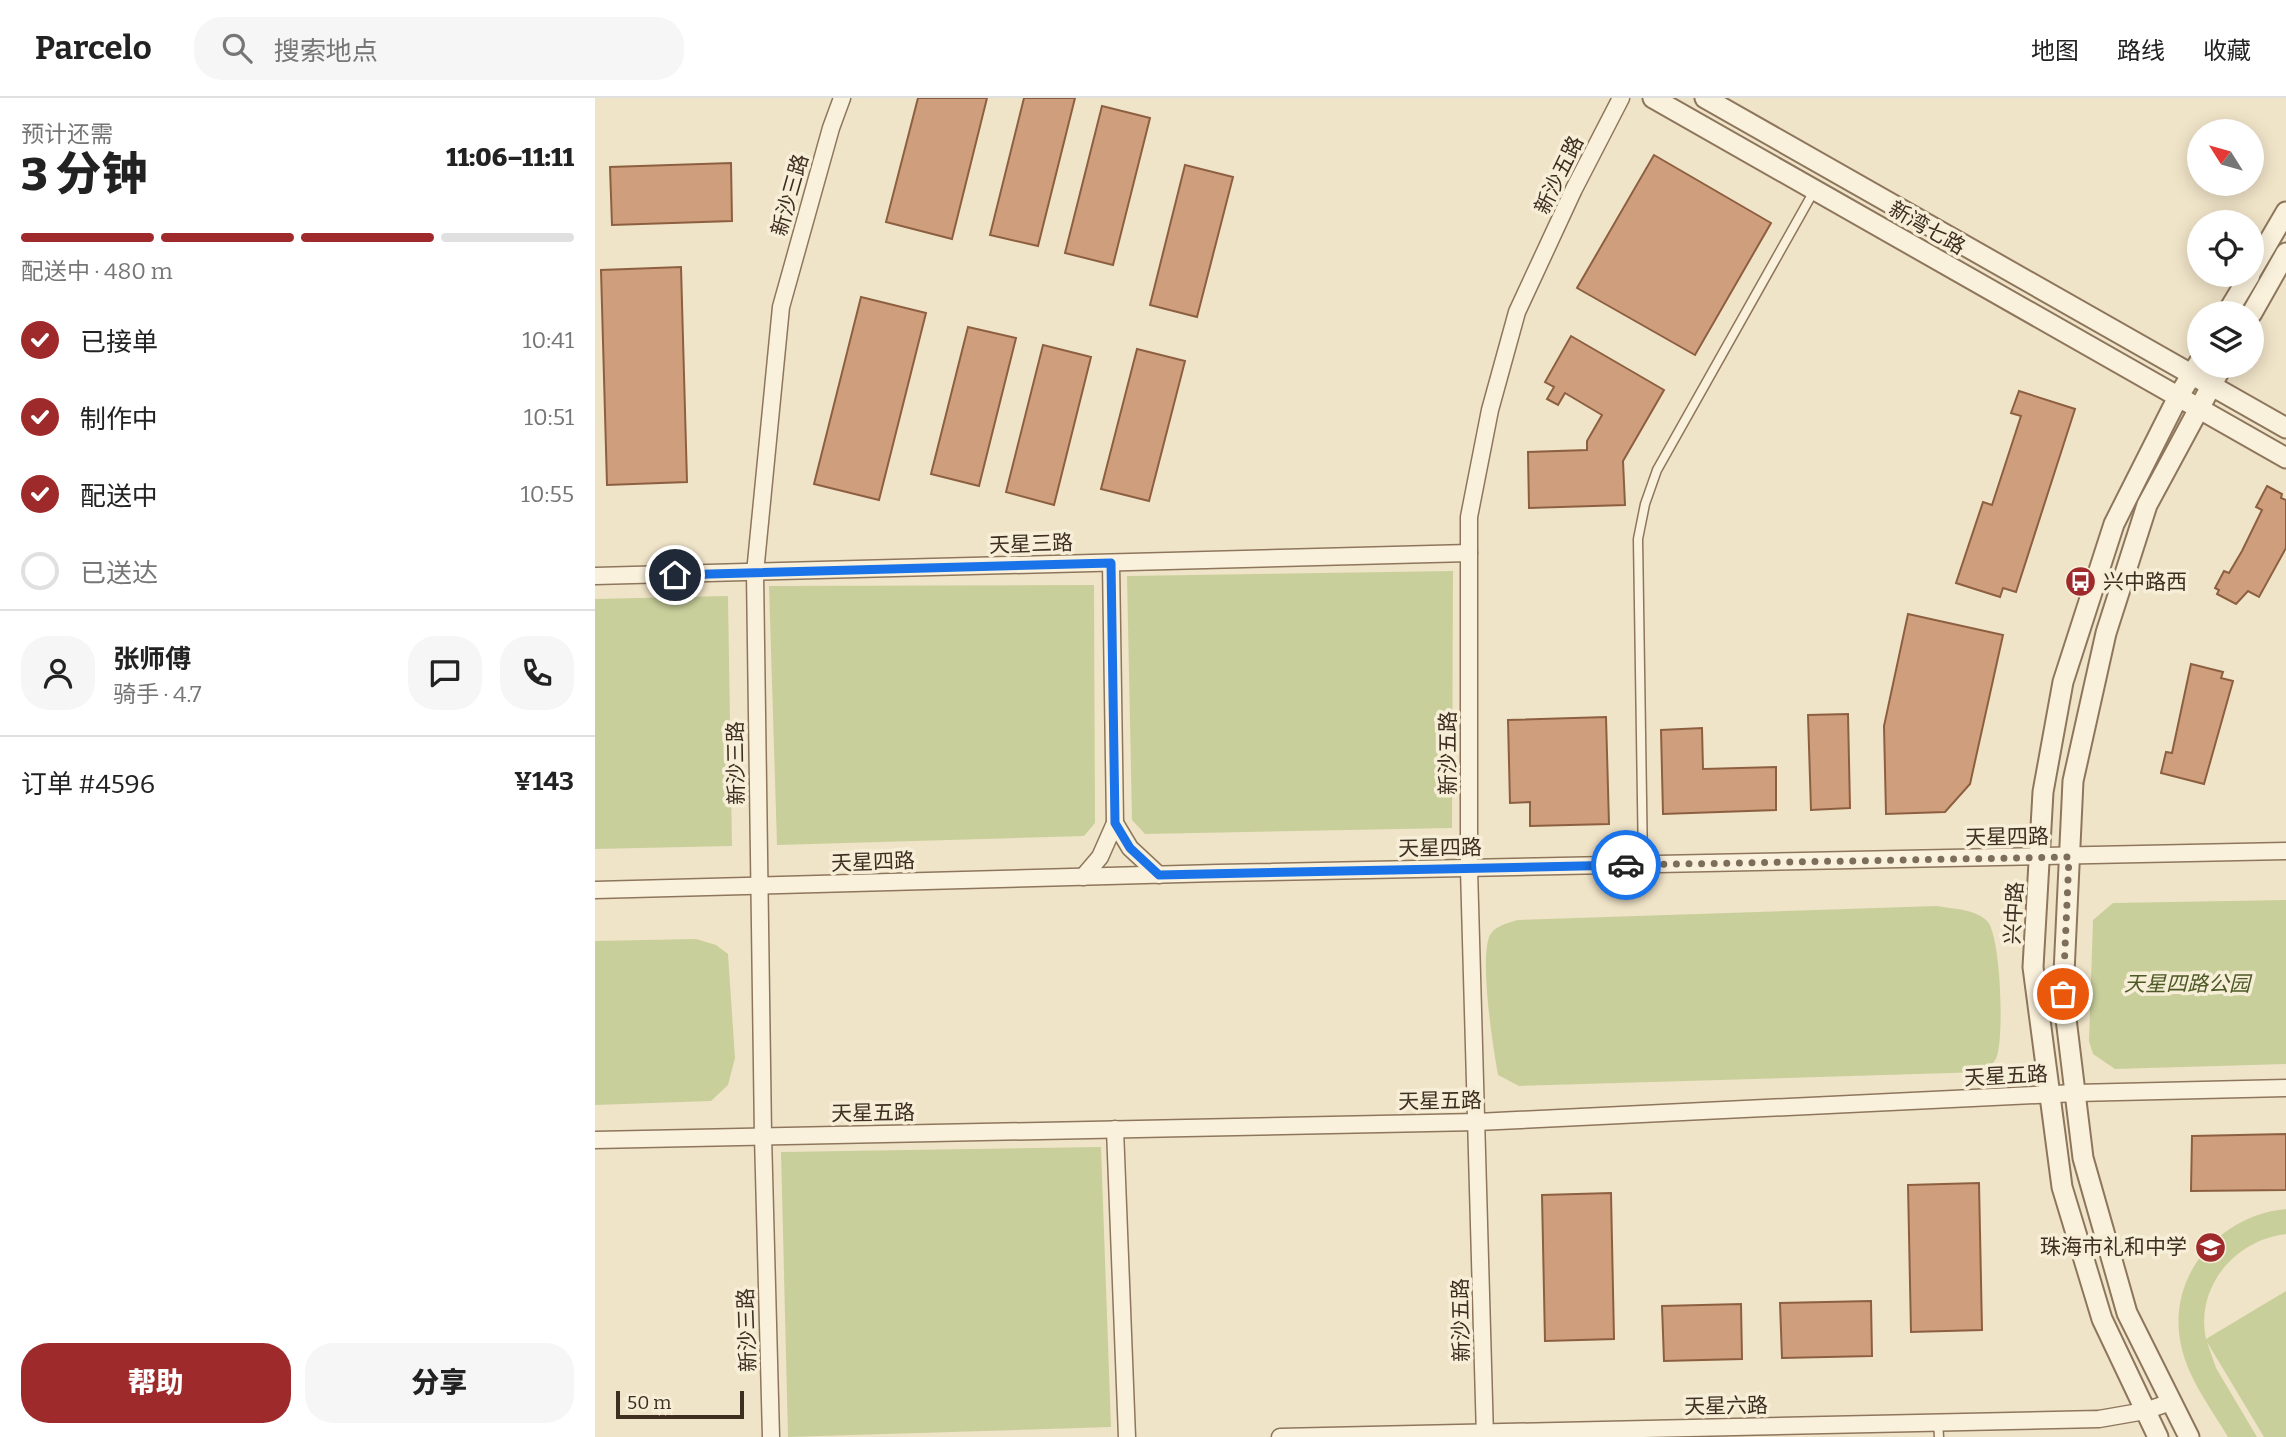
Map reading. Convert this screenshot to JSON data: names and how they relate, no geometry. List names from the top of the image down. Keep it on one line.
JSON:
{"streets":{"street":["新沙五路","新沙三路","新湾七路","天星三路","天星四路","兴中路","天星五路","天星六路"]},"crossings":[["新沙五路","天星三路"],["新沙五路","天星四路"],["新沙五路","天星五路"],["新沙五路","天星六路"],["新沙三路","天星三路"],["新沙三路","天星四路"],["新沙三路","天星五路"],["新湾七路","兴中路"],["天星四路","兴中路"],["兴中路","天星五路"],["兴中路","天星六路"]],"parks":["天星四路公园"],"places":{"bus stop":["兴中路西"],"school or university":["珠海市礼和中学"]},"scale_bar":"50 m","north":"top left","page":{"header":"Parcelo","search":"搜索地点","nav":["地图","路线","收藏"],"heading":["3 分钟","预计还需","11:06–11:11"],"panel":["张师傅","骑手 · 4.7","订单 #4596","¥143"],"bar":"配送中 · 480 m","list":[["已接单","10:41"],["制作中","10:51"],["配送中","10:55"],"已送达"],"buttons":["帮助","分享"],"scale":"50 m"}}
